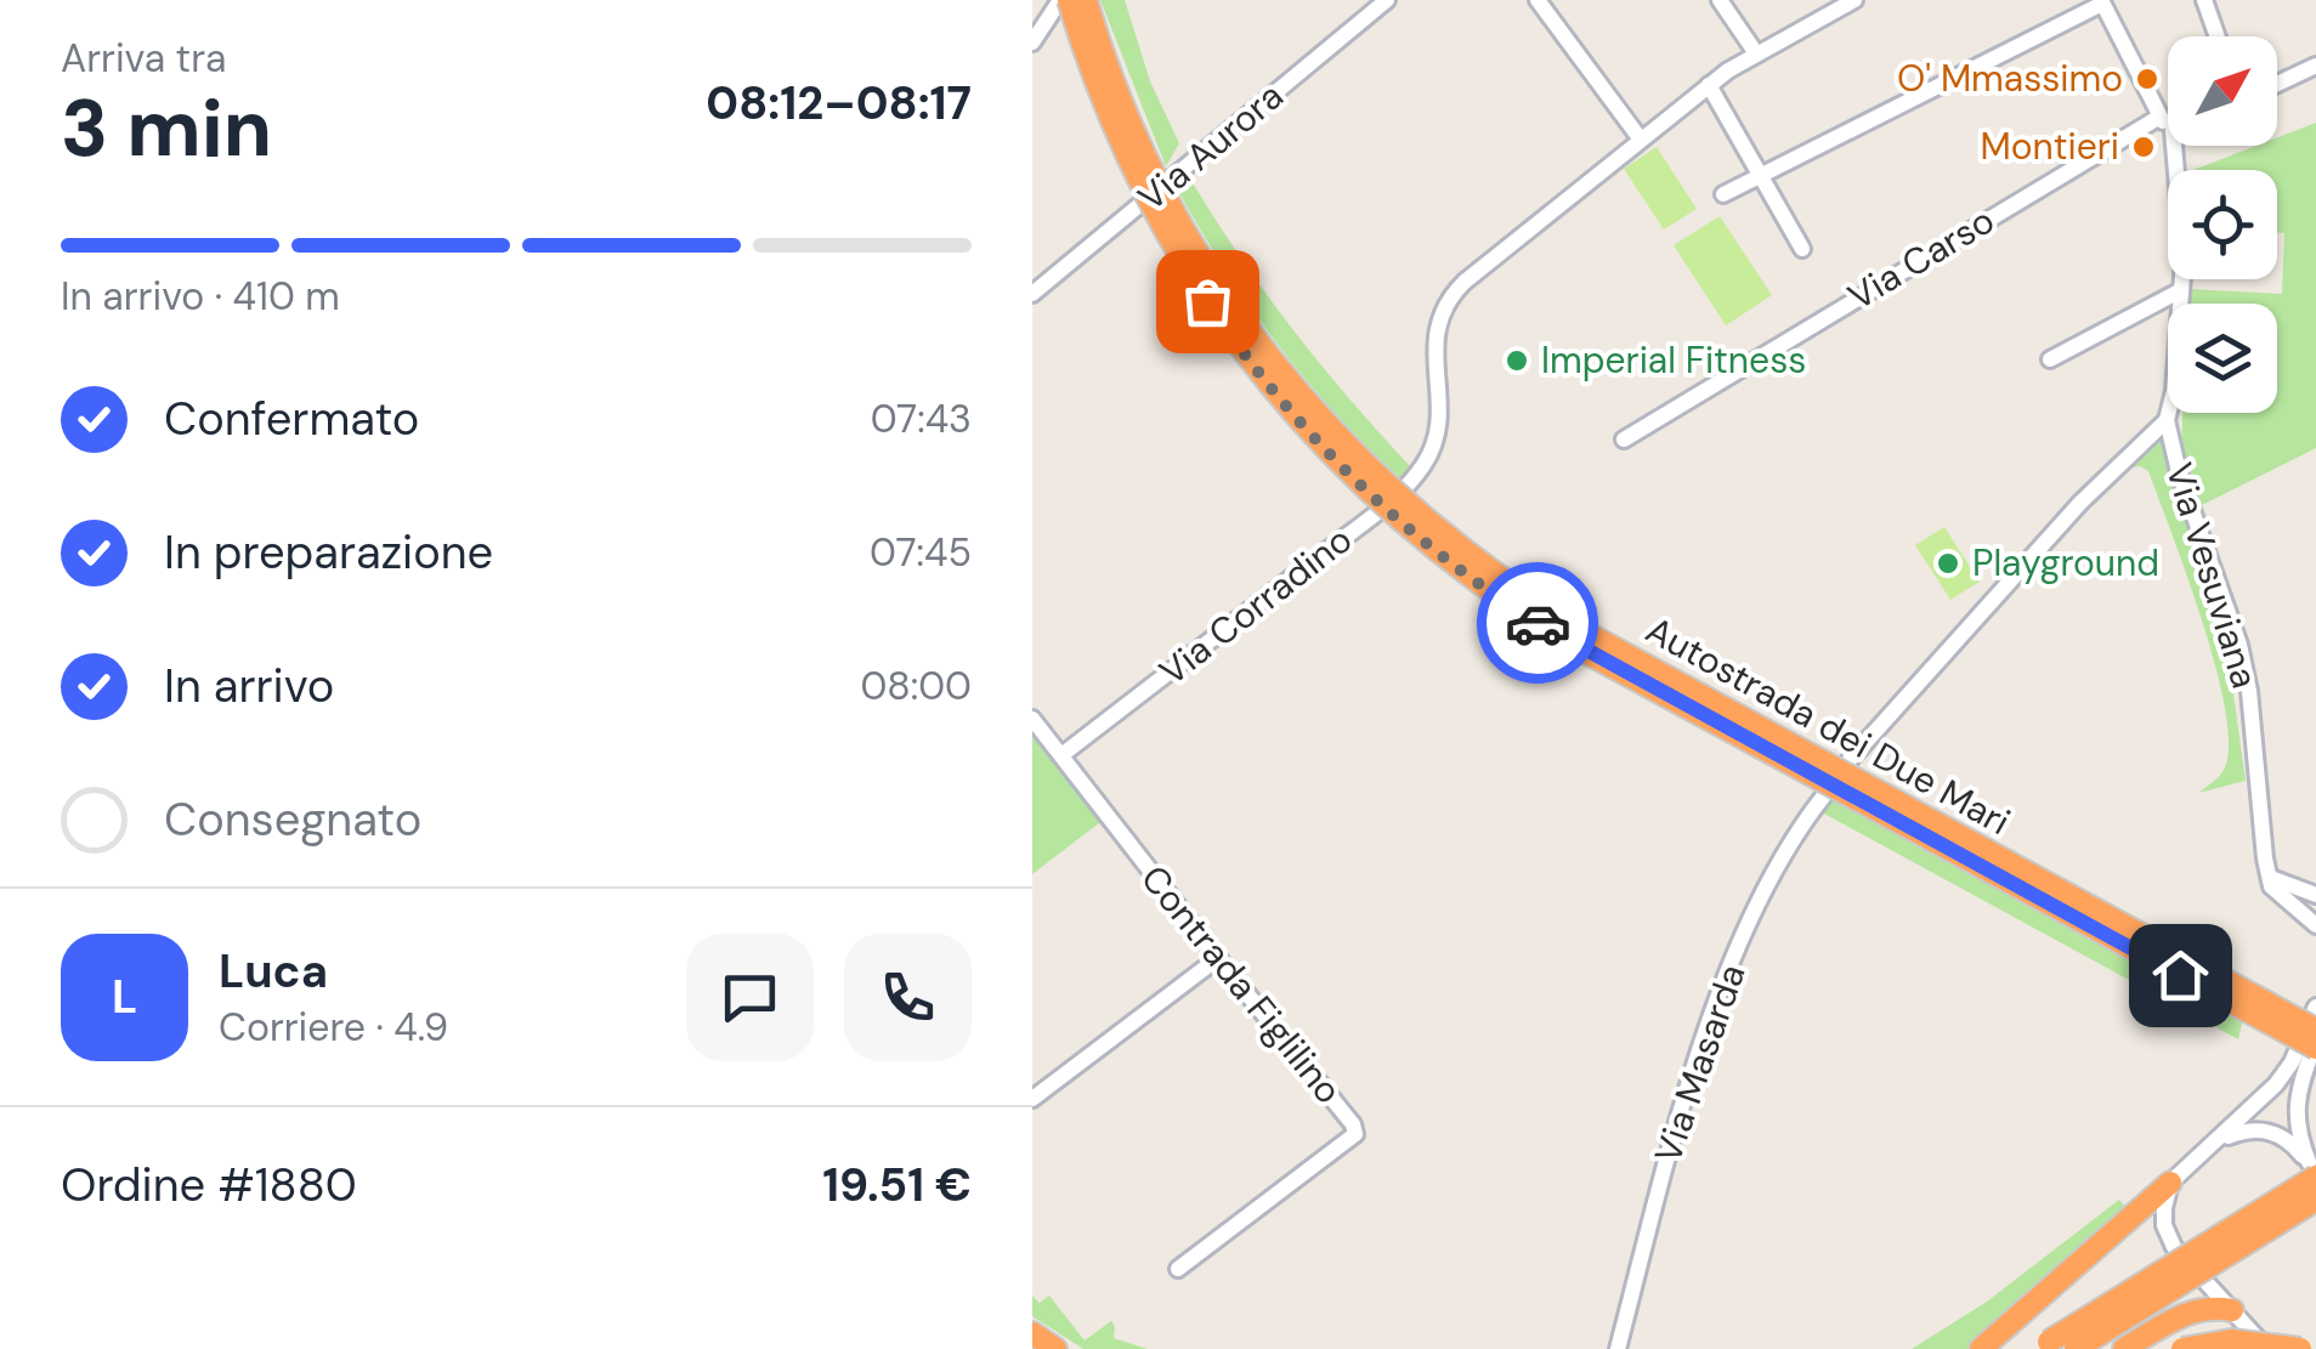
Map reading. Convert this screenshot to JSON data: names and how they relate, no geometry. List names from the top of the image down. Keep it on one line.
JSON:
{"streets":{"highway":["Autostrada dei Due Mari"],"street":["Via Aurora","Via Carso","Via Vesuviana","Via Corradino","Contrada Figlilino","Via Masarda"]},"crossings":[["Via Corradino","Contrada Figlilino"]],"places":["O' Mmassimo","Montieri","Imperial Fitness","Playground"],"north":"top right","page":{"heading":["3 min","Arriva tra","08:12–08:17"],"panel":["Luca","Corriere · 4.9","Ordine #1880","19.51 €"],"bar":"In arrivo · 410 m","list":[["Confermato","07:43"],["In preparazione","07:45"],["In arrivo","08:00"],"Consegnato"],"round":"L"}}
